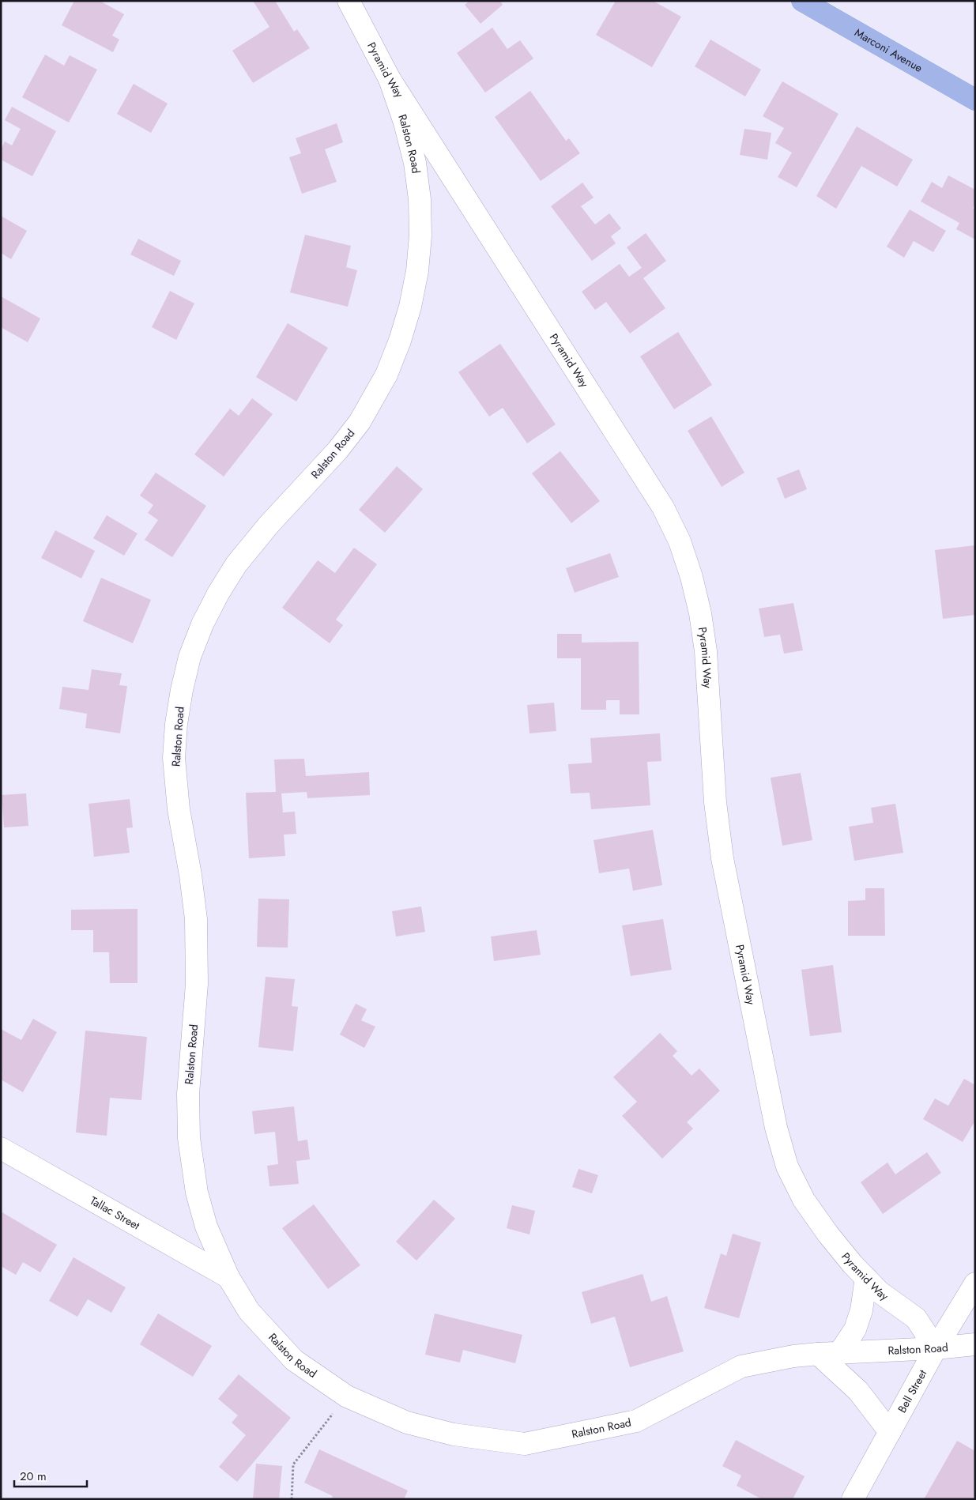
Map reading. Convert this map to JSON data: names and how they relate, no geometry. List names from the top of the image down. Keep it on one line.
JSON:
{"streets":{"main road":["Marconi Avenue"],"street":["Pyramid Way","Ralston Road","Tallac Street","Bell Street"]},"crossings":[["Pyramid Way","Ralston Road"],["Pyramid Way","Bell Street"],["Ralston Road","Tallac Street"],["Ralston Road","Bell Street"]],"scale_bar":"20 m"}
